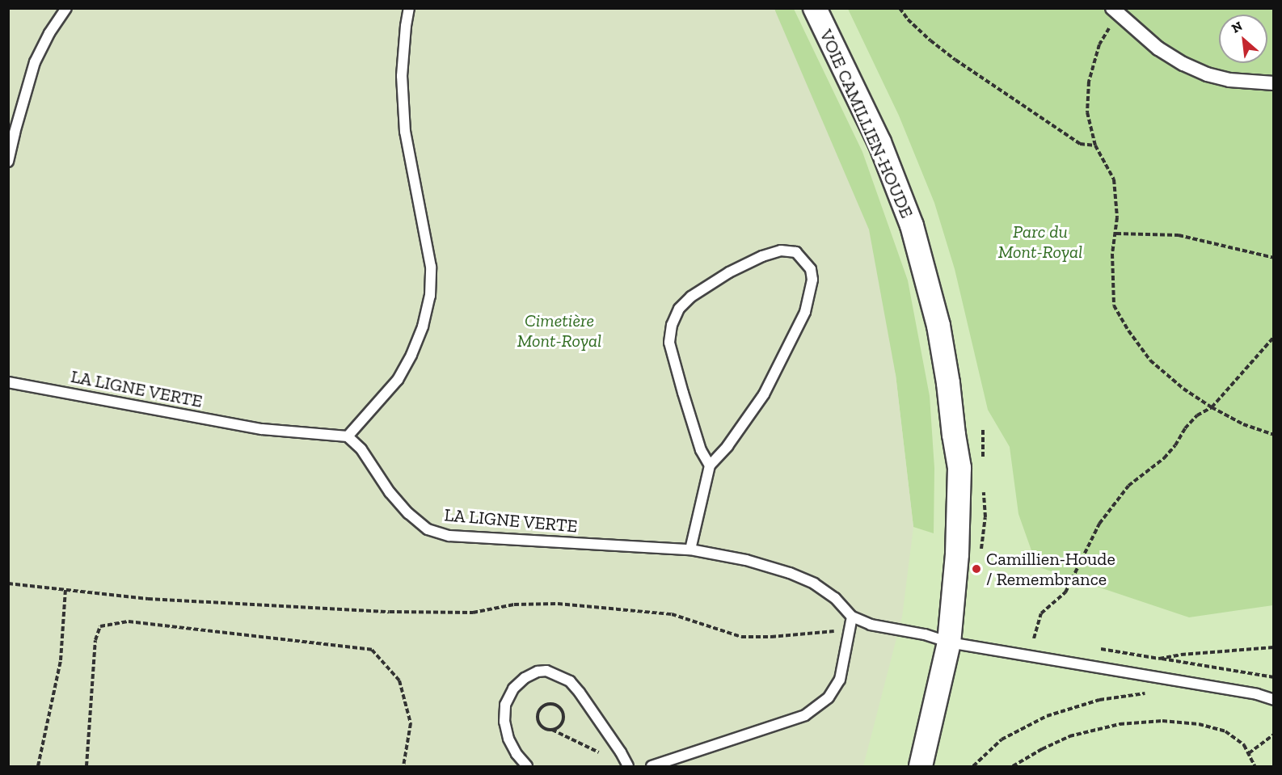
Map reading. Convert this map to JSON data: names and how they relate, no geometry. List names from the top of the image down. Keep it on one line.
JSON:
{"streets":{"street":["VOIE CAMILLIEN-HOUDE"],"lane":["LA LIGNE VERTE"]},"crossings":[["VOIE CAMILLIEN-HOUDE","LA LIGNE VERTE"]],"parks":["Parc du Mont-Royal","Cimetière Mont-Royal"],"places":["Camillien-Houde / Remembrance"],"north":"top left"}
